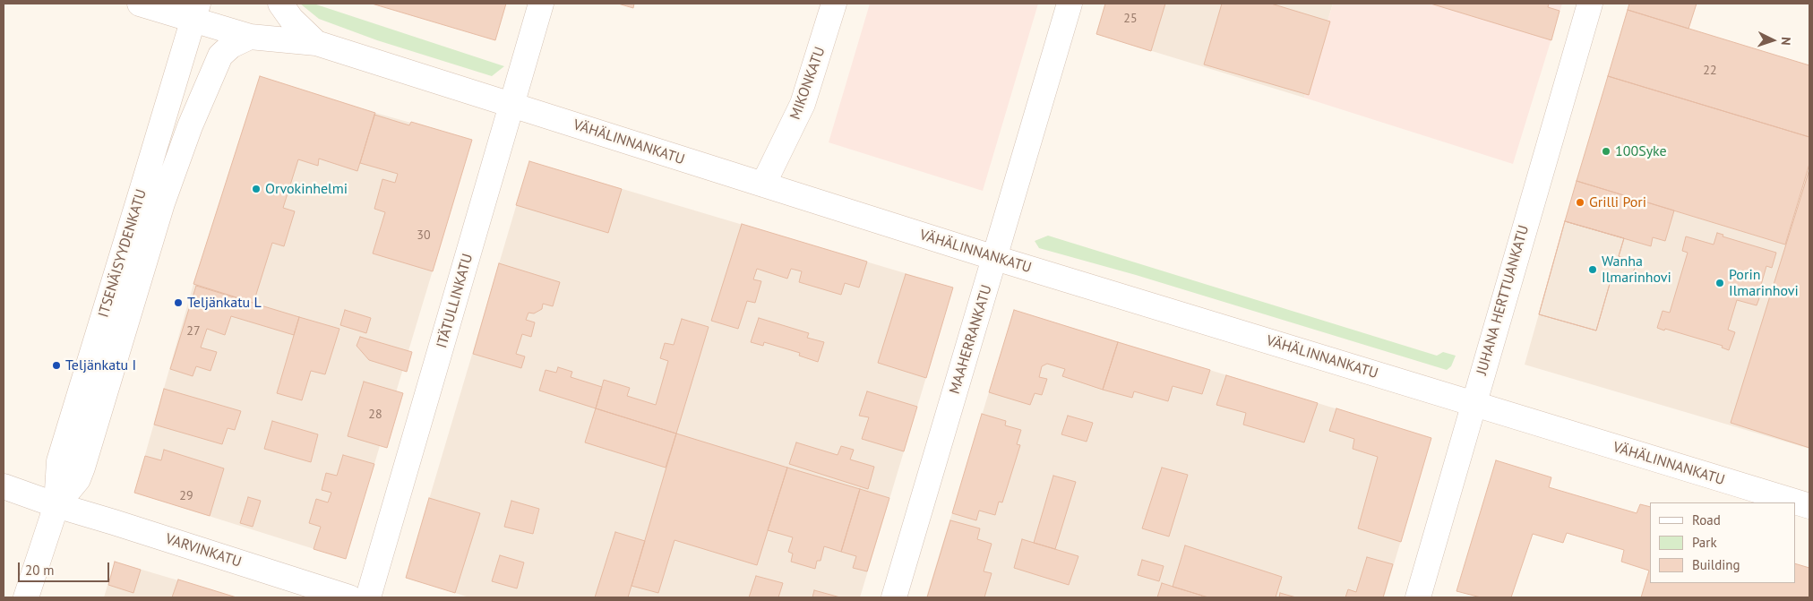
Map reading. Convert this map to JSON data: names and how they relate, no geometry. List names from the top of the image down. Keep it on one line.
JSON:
{"streets":{"main road":["MIKONKATU","VÄHÄLINNANKATU","ITSENÄISYYDENKATU","JUHANA HERTTUANKATU","ITÄTULLINKATU","MAAHERRANKATU","VARVINKATU"]},"crossings":[["MIKONKATU","VÄHÄLINNANKATU"],["VÄHÄLINNANKATU","ITSENÄISYYDENKATU"],["VÄHÄLINNANKATU","JUHANA HERTTUANKATU"],["VÄHÄLINNANKATU","ITÄTULLINKATU"],["VÄHÄLINNANKATU","MAAHERRANKATU"],["ITSENÄISYYDENKATU","VARVINKATU"]],"places":["100Syke","Orvokinhelmi","Grilli Pori","Wanha Ilmarinhovi","Porin Ilmarinhovi","Teljänkatu L","Teljänkatu I"],"house_numbers":["25","22","30","27","28","29"],"legend":["Road","Park","Building"],"scale_bar":"20 m","north":"right"}
